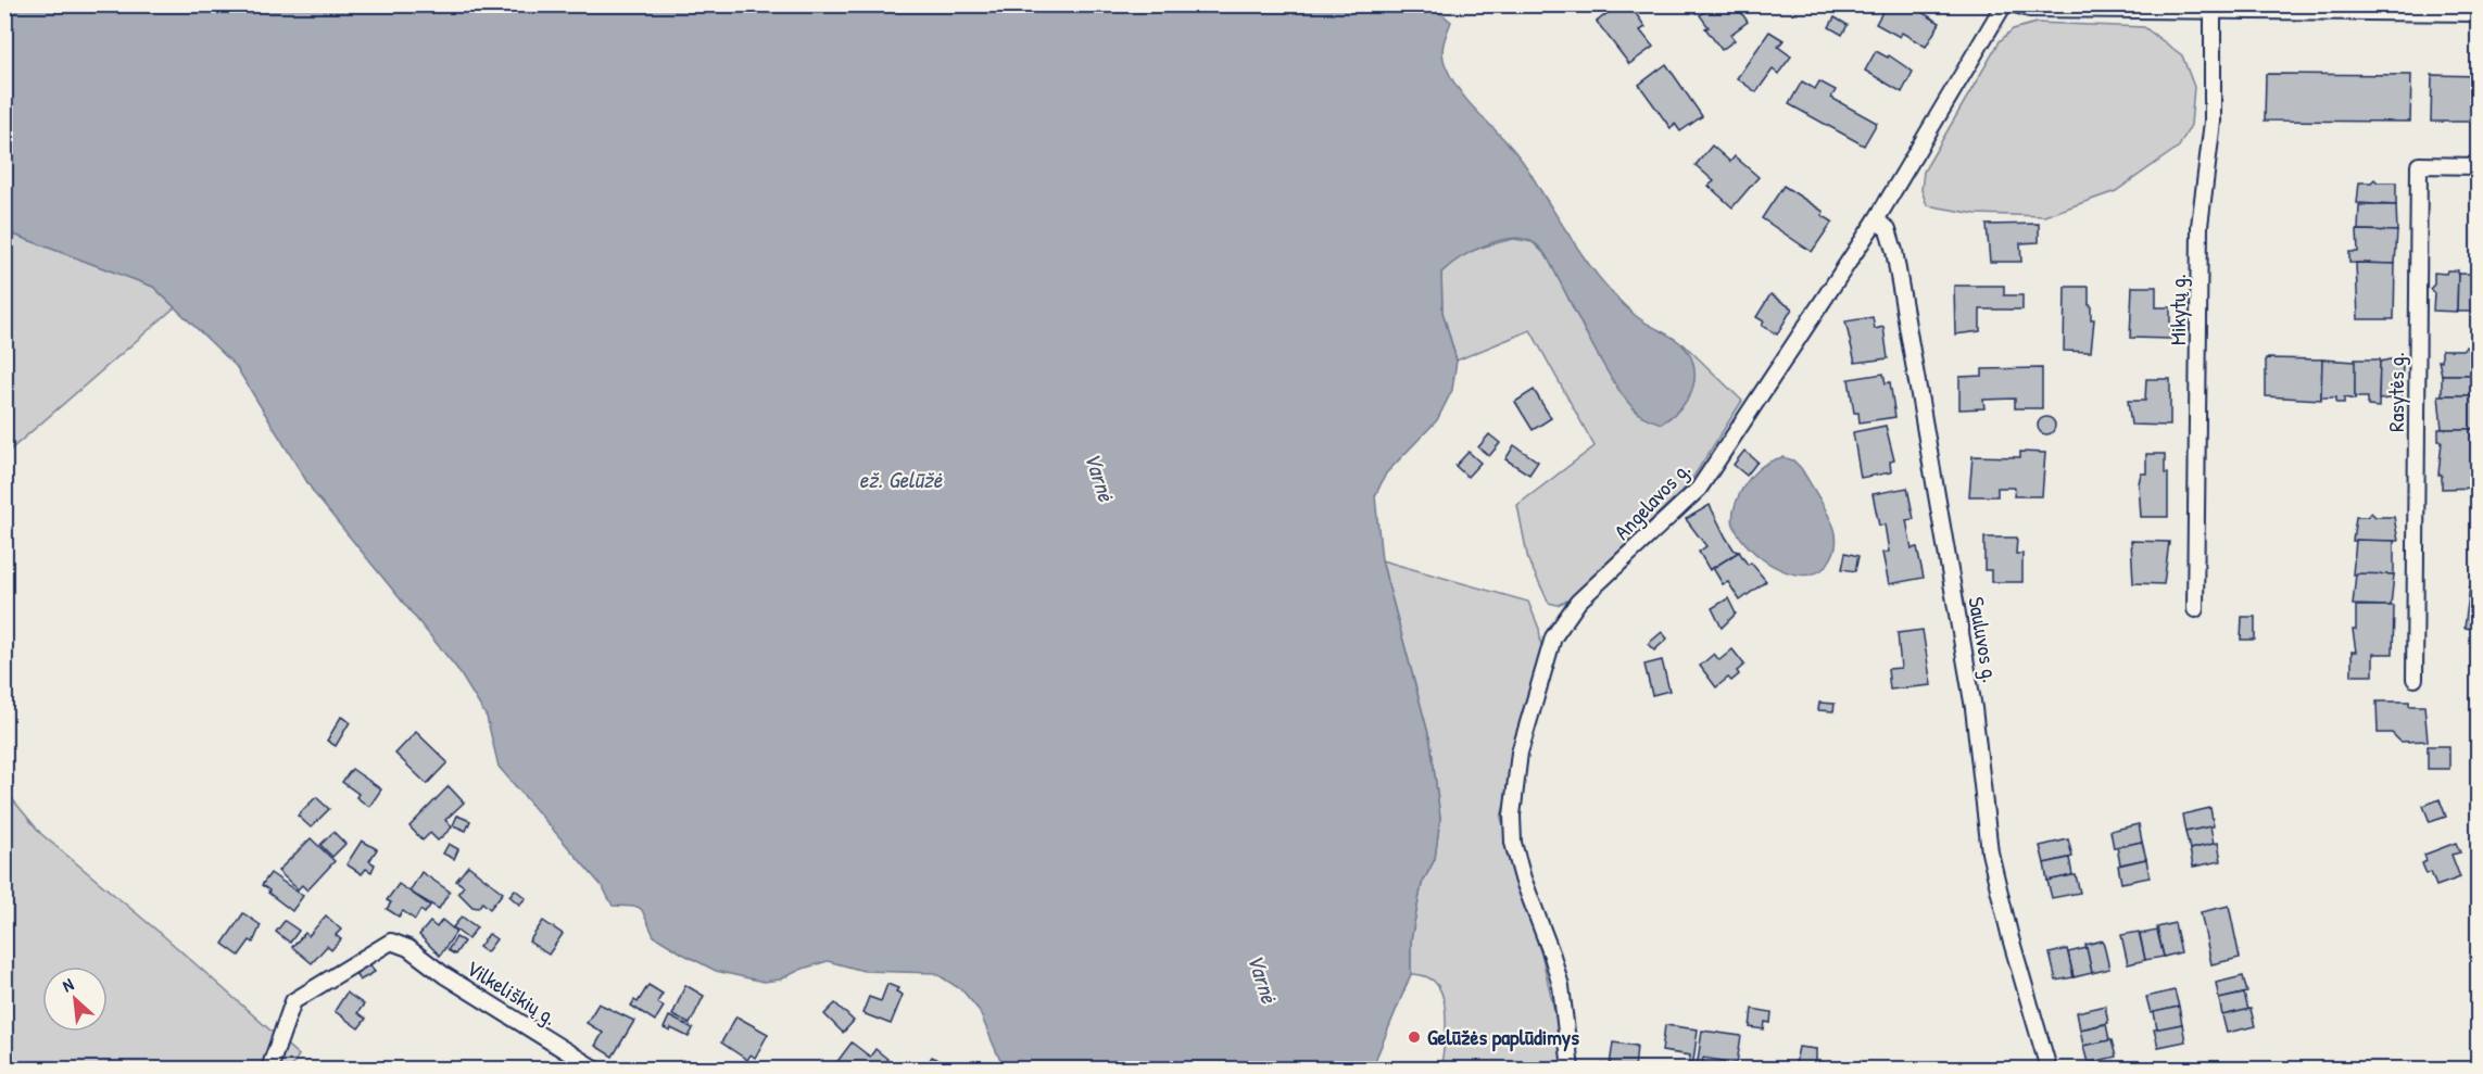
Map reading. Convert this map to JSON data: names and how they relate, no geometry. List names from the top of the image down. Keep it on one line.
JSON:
{"streets":{"street":["Mikytų g.","Rasytės g.","Angelavos g.","Sauluvos g.","Vilkeliškių g."]},"crossings":[["Angelavos g.","Sauluvos g."]],"water":["Varnė","ež. Gelūžė"],"places":["Gelūžės paplūdimys"],"north":"top left"}
